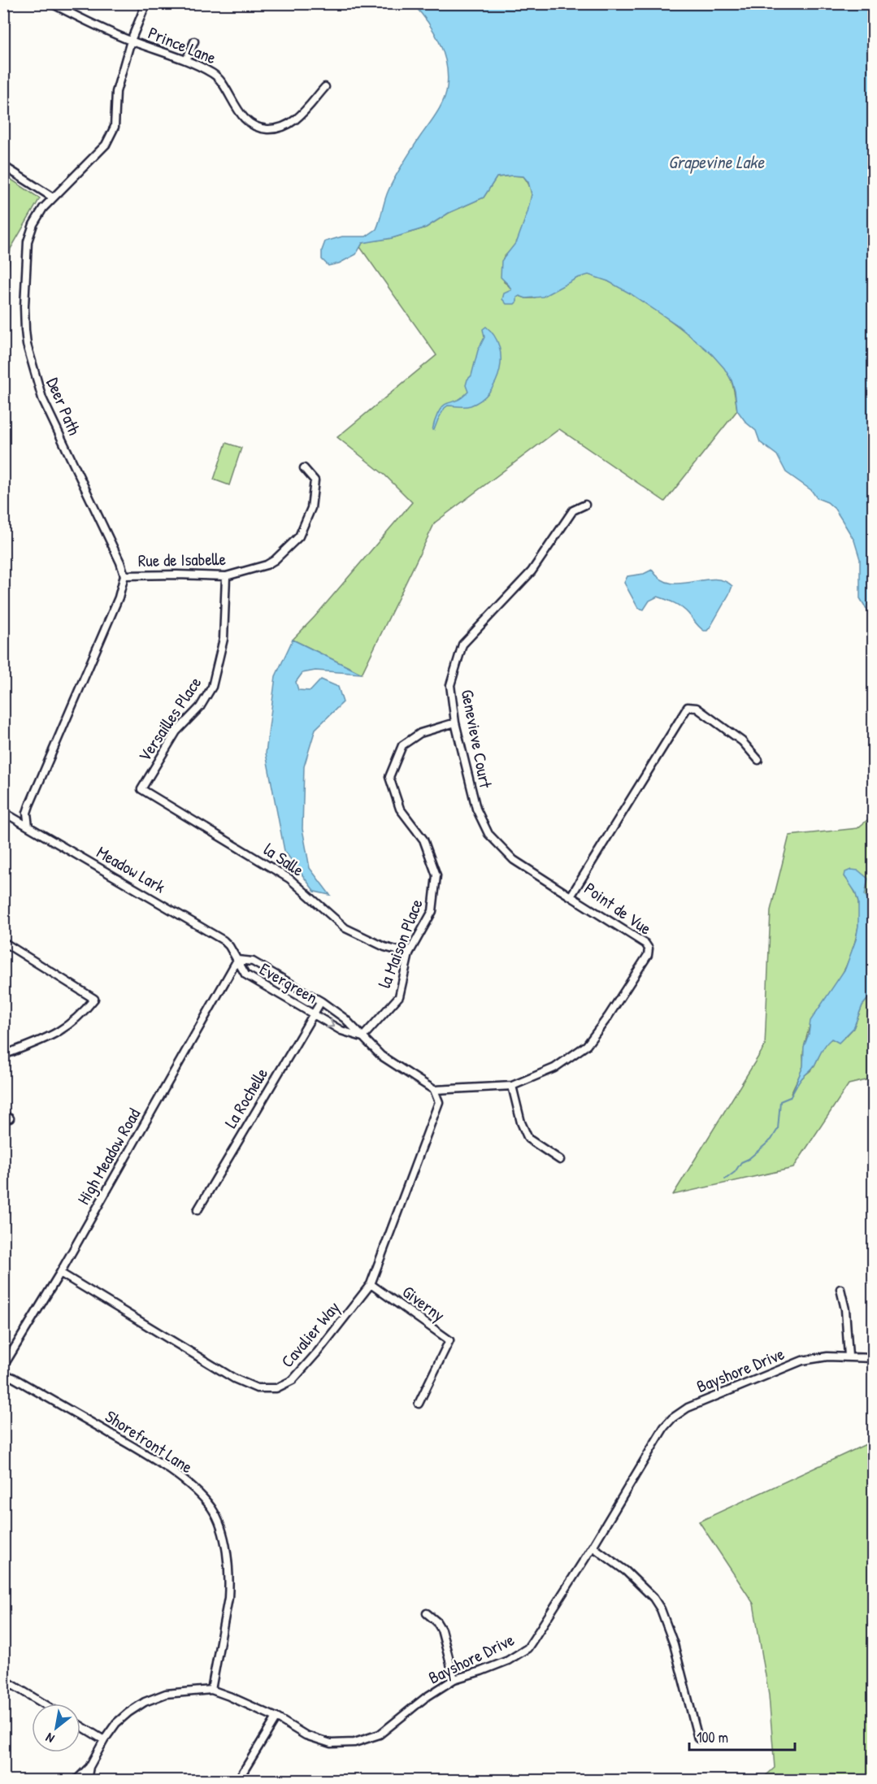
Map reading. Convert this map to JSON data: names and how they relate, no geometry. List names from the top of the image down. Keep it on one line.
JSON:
{"streets":{"street":["Prince Lane","Deer Path","Rue de Isabelle","Versailles Place","Genevieve Court","la Salle","Meadow Lark","Point de Vue","la Maison Place","Evergreen","La Rochelle","High Meadow Road","Giverny","Cavalier Way","Bayshore Drive","Shorefront Lane"]},"crossings":[["Prince Lane","Deer Path"],["Deer Path","Rue de Isabelle"],["Rue de Isabelle","Versailles Place"],["Versailles Place","la Salle"],["Genevieve Court","Point de Vue"],["Genevieve Court","la Maison Place"],["la Salle","la Maison Place"],["Meadow Lark","Evergreen"],["Meadow Lark","High Meadow Road"],["Point de Vue","Evergreen"],["Point de Vue","Cavalier Way"],["la Maison Place","Evergreen"],["Evergreen","La Rochelle"],["Evergreen","High Meadow Road"],["Evergreen","Cavalier Way"],["High Meadow Road","Cavalier Way"],["Giverny","Cavalier Way"],["Bayshore Drive","Shorefront Lane"]],"water":["Grapevine Lake"],"scale_bar":"100 m","north":"bottom left"}
